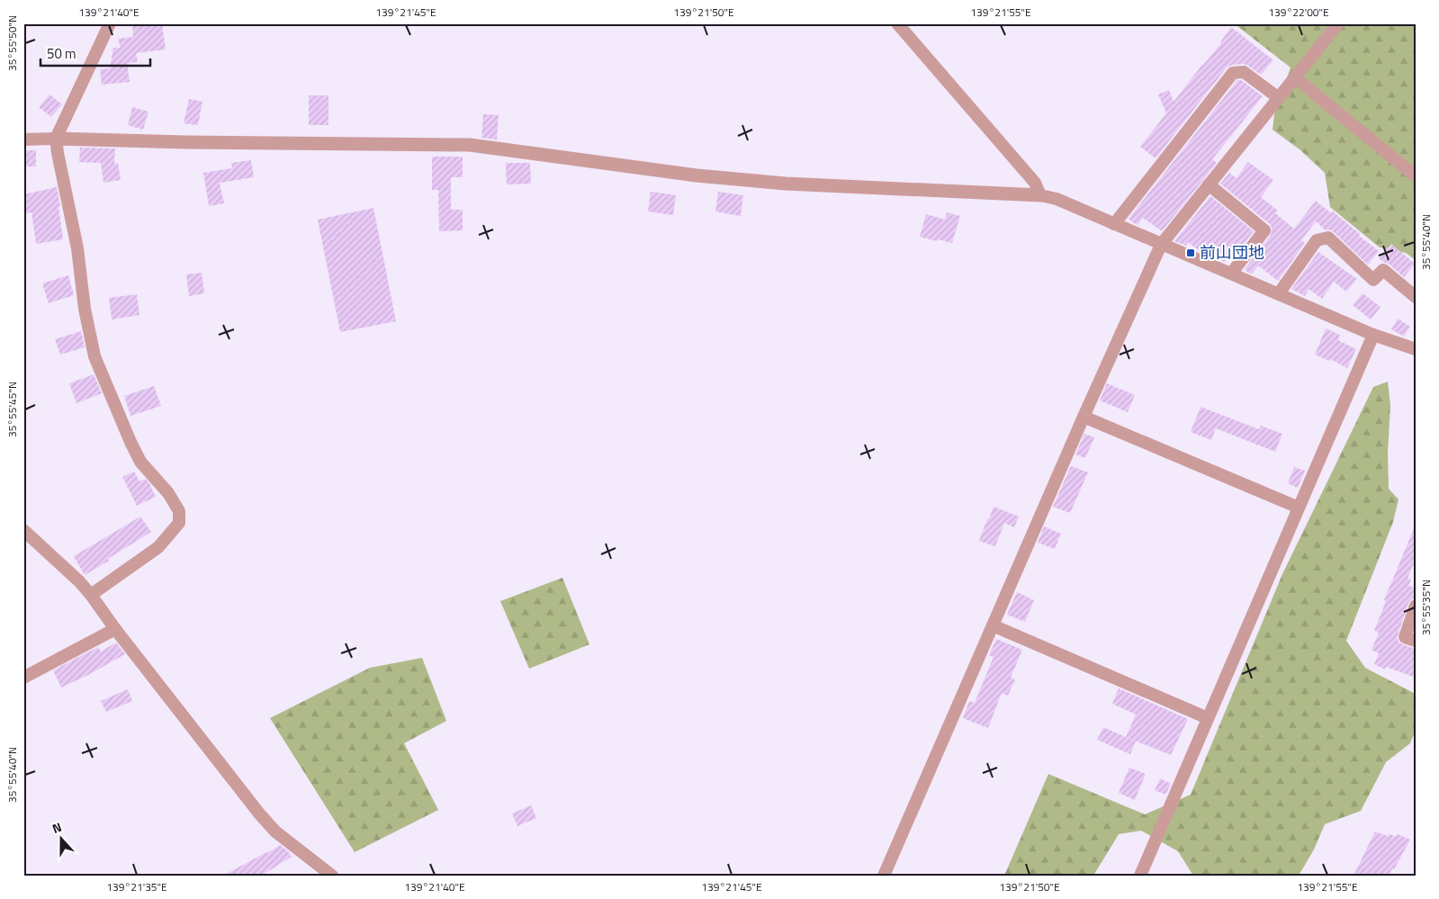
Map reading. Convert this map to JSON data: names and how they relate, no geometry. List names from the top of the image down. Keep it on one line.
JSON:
{"places":{"transit":["前山団地"]},"scale_bar":"50 m","north":"top","coordinates":["139°21'40\"E","139°21'45\"E","139°21'50\"E","139°21'55\"E","139°22'00\"E","35°55'50\"N","35°55'40\"N","35°55'45\"N","35°55'35\"N","139°21'35\"E"]}
